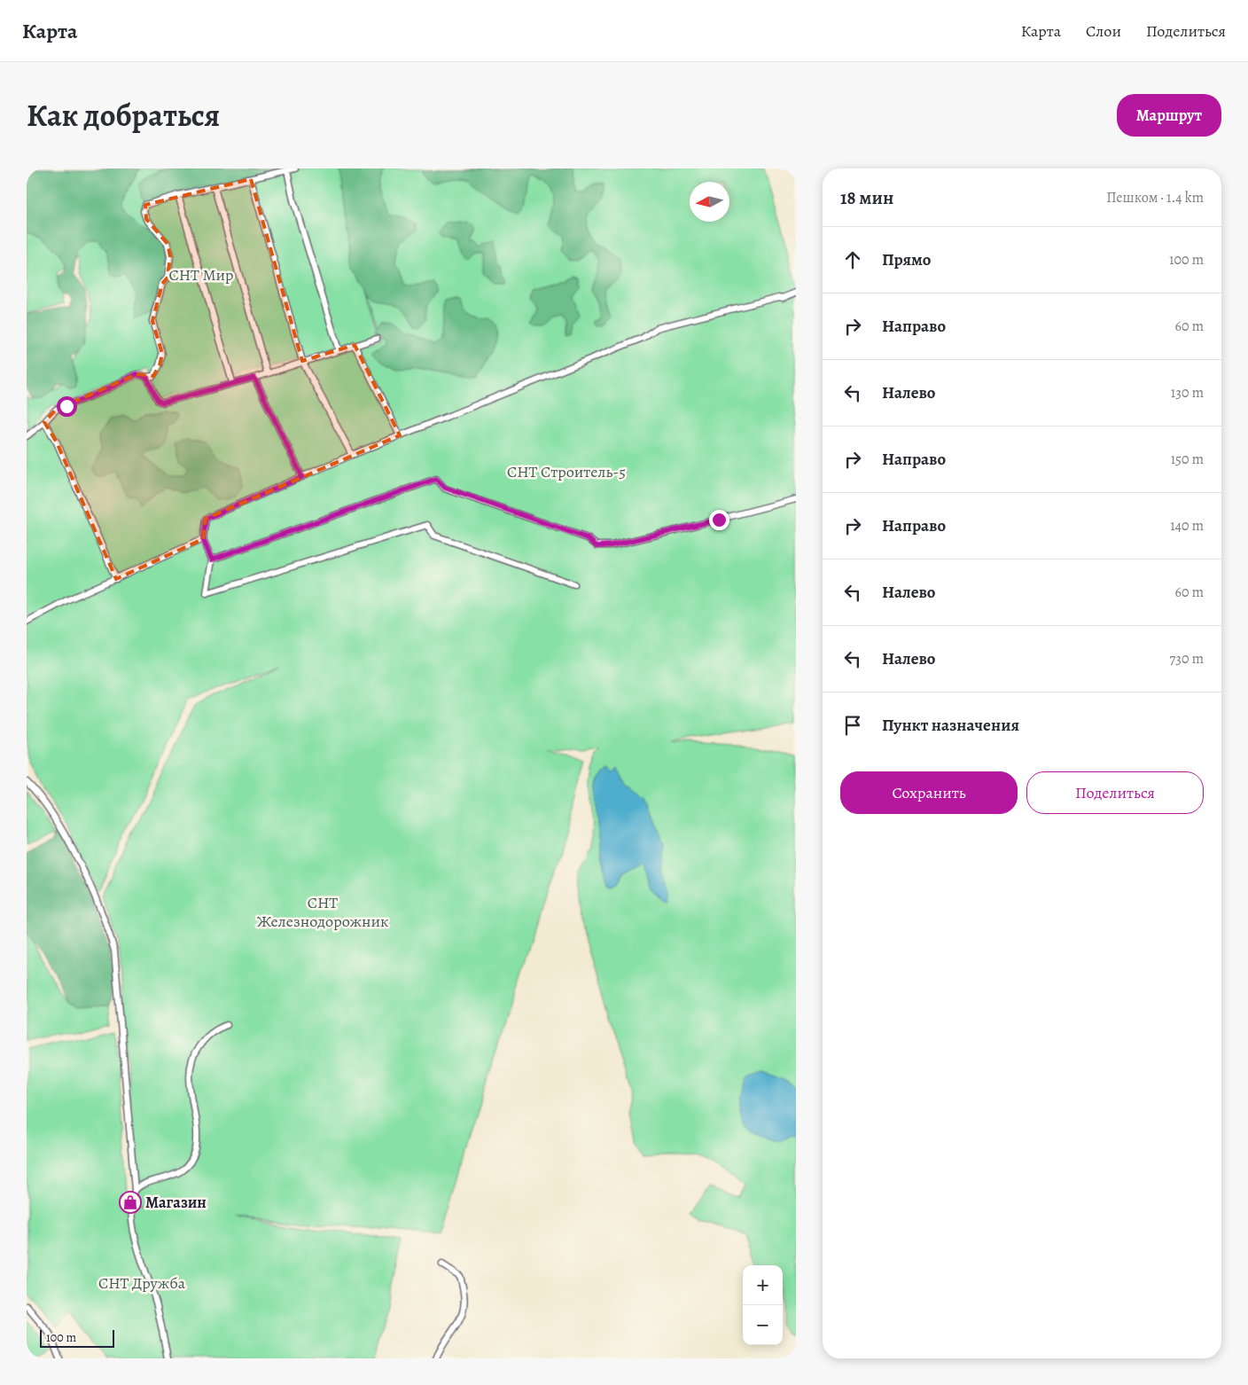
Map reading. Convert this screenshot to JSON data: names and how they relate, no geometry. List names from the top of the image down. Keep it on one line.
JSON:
{"parks":["СНТ Мир","СНТ Строитель-5","СНТ Железнодорожник","СНТ Дружба"],"places":{"shop":["Магазин"]},"scale_bar":"100 m","north":"left","page":{"header":"Карта","nav":["Карта","Слои","Поделиться"],"title":"Как добраться","buttons":["Маршрут",["Сохранить","Поделиться"]],"heading":["18 мин","Пешком · 1.4 km"],"list":[["Прямо","100 m"],["Направо","60 m"],["Налево","130 m"],["Направо","150 m"],["Направо","140 m"],["Налево","60 m"],["Налево","730 m"],"Пункт назначения"],"map_buttons":["+","−"],"scale":"100 m"}}
